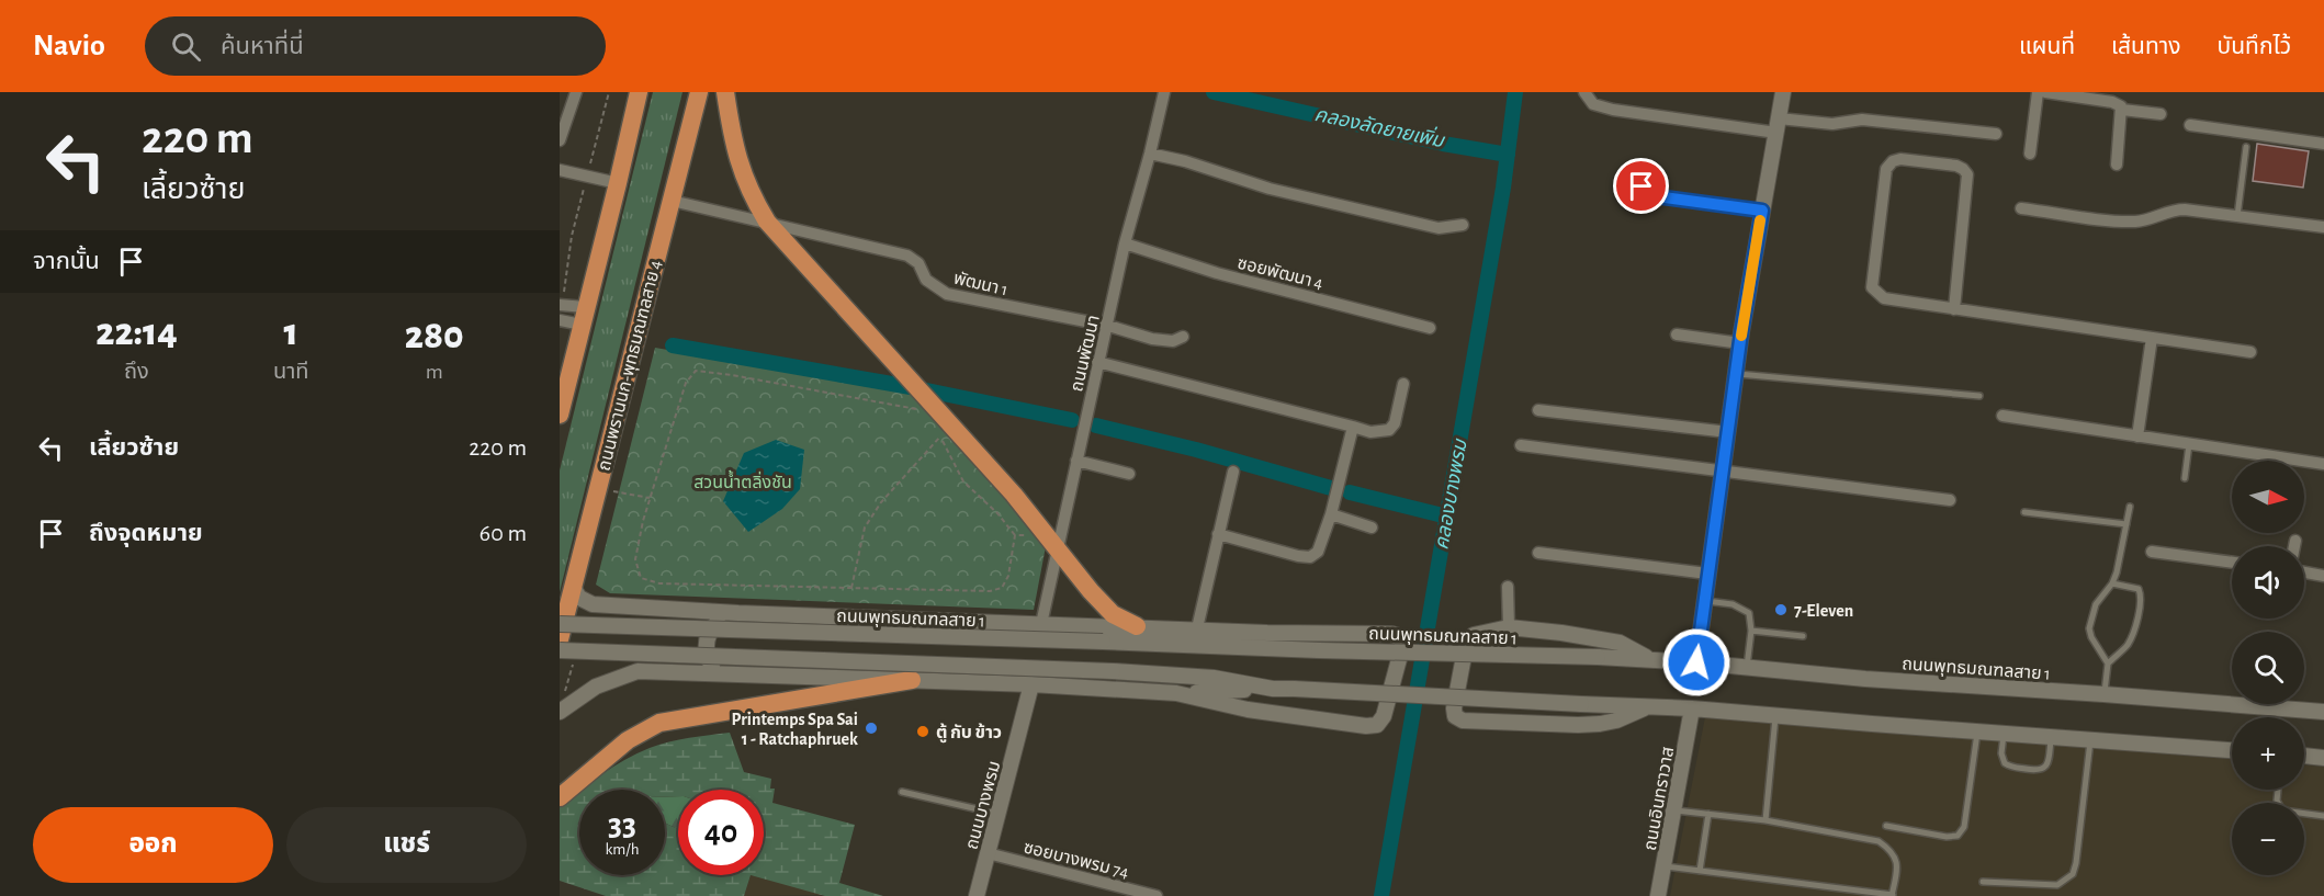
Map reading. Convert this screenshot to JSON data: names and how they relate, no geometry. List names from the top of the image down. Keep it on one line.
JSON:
{"streets":{"main road":["ถนนพรานนก-พุทธมณฑลสาย 4","ถนนพุทธมณฑลสาย 1","ถนนอินทราวาส","ถนนบางพรม"],"street":["ซอยพัฒนา 4","พัฒนา 1","ถนนพัฒนา","ซอยบางพรม 74"]},"crossings":[["ซอยพัฒนา 4","ถนนพัฒนา"],["พัฒนา 1","ถนนพัฒนา"],["พัฒนา 1","ถนนพรานนก-พุทธมณฑลสาย 4"],["ถนนบางพรม","ซอยบางพรม 74"]],"water":["คลองลัดยายเพิ่ม","คลองบางพรม"],"parks":["สวนน้ำตลิ่งชัน"],"places":["7-Eleven","Printemps Spa Sai 1 - Ratchaphruek","ตู้ กับ ข้าว"],"north":"right","page":{"header":"Navio","search":"ค้นหาที่นี่","nav":["แผนที่","เส้นทาง","บันทึกไว้"],"turn":["220 m","เลี้ยวซ้าย"],"then":"จากนั้น","eta":["22:14","ถึง","1","นาที","280","m"],"list":[{"name":"เลี้ยวซ้าย","value":"220 m"},{"name":"ถึงจุดหมาย","value":"60 m"}],"map_buttons":["+","−"],"speed":"33 km/h","limit":"40","buttons":["ออก","แชร์"]}}
